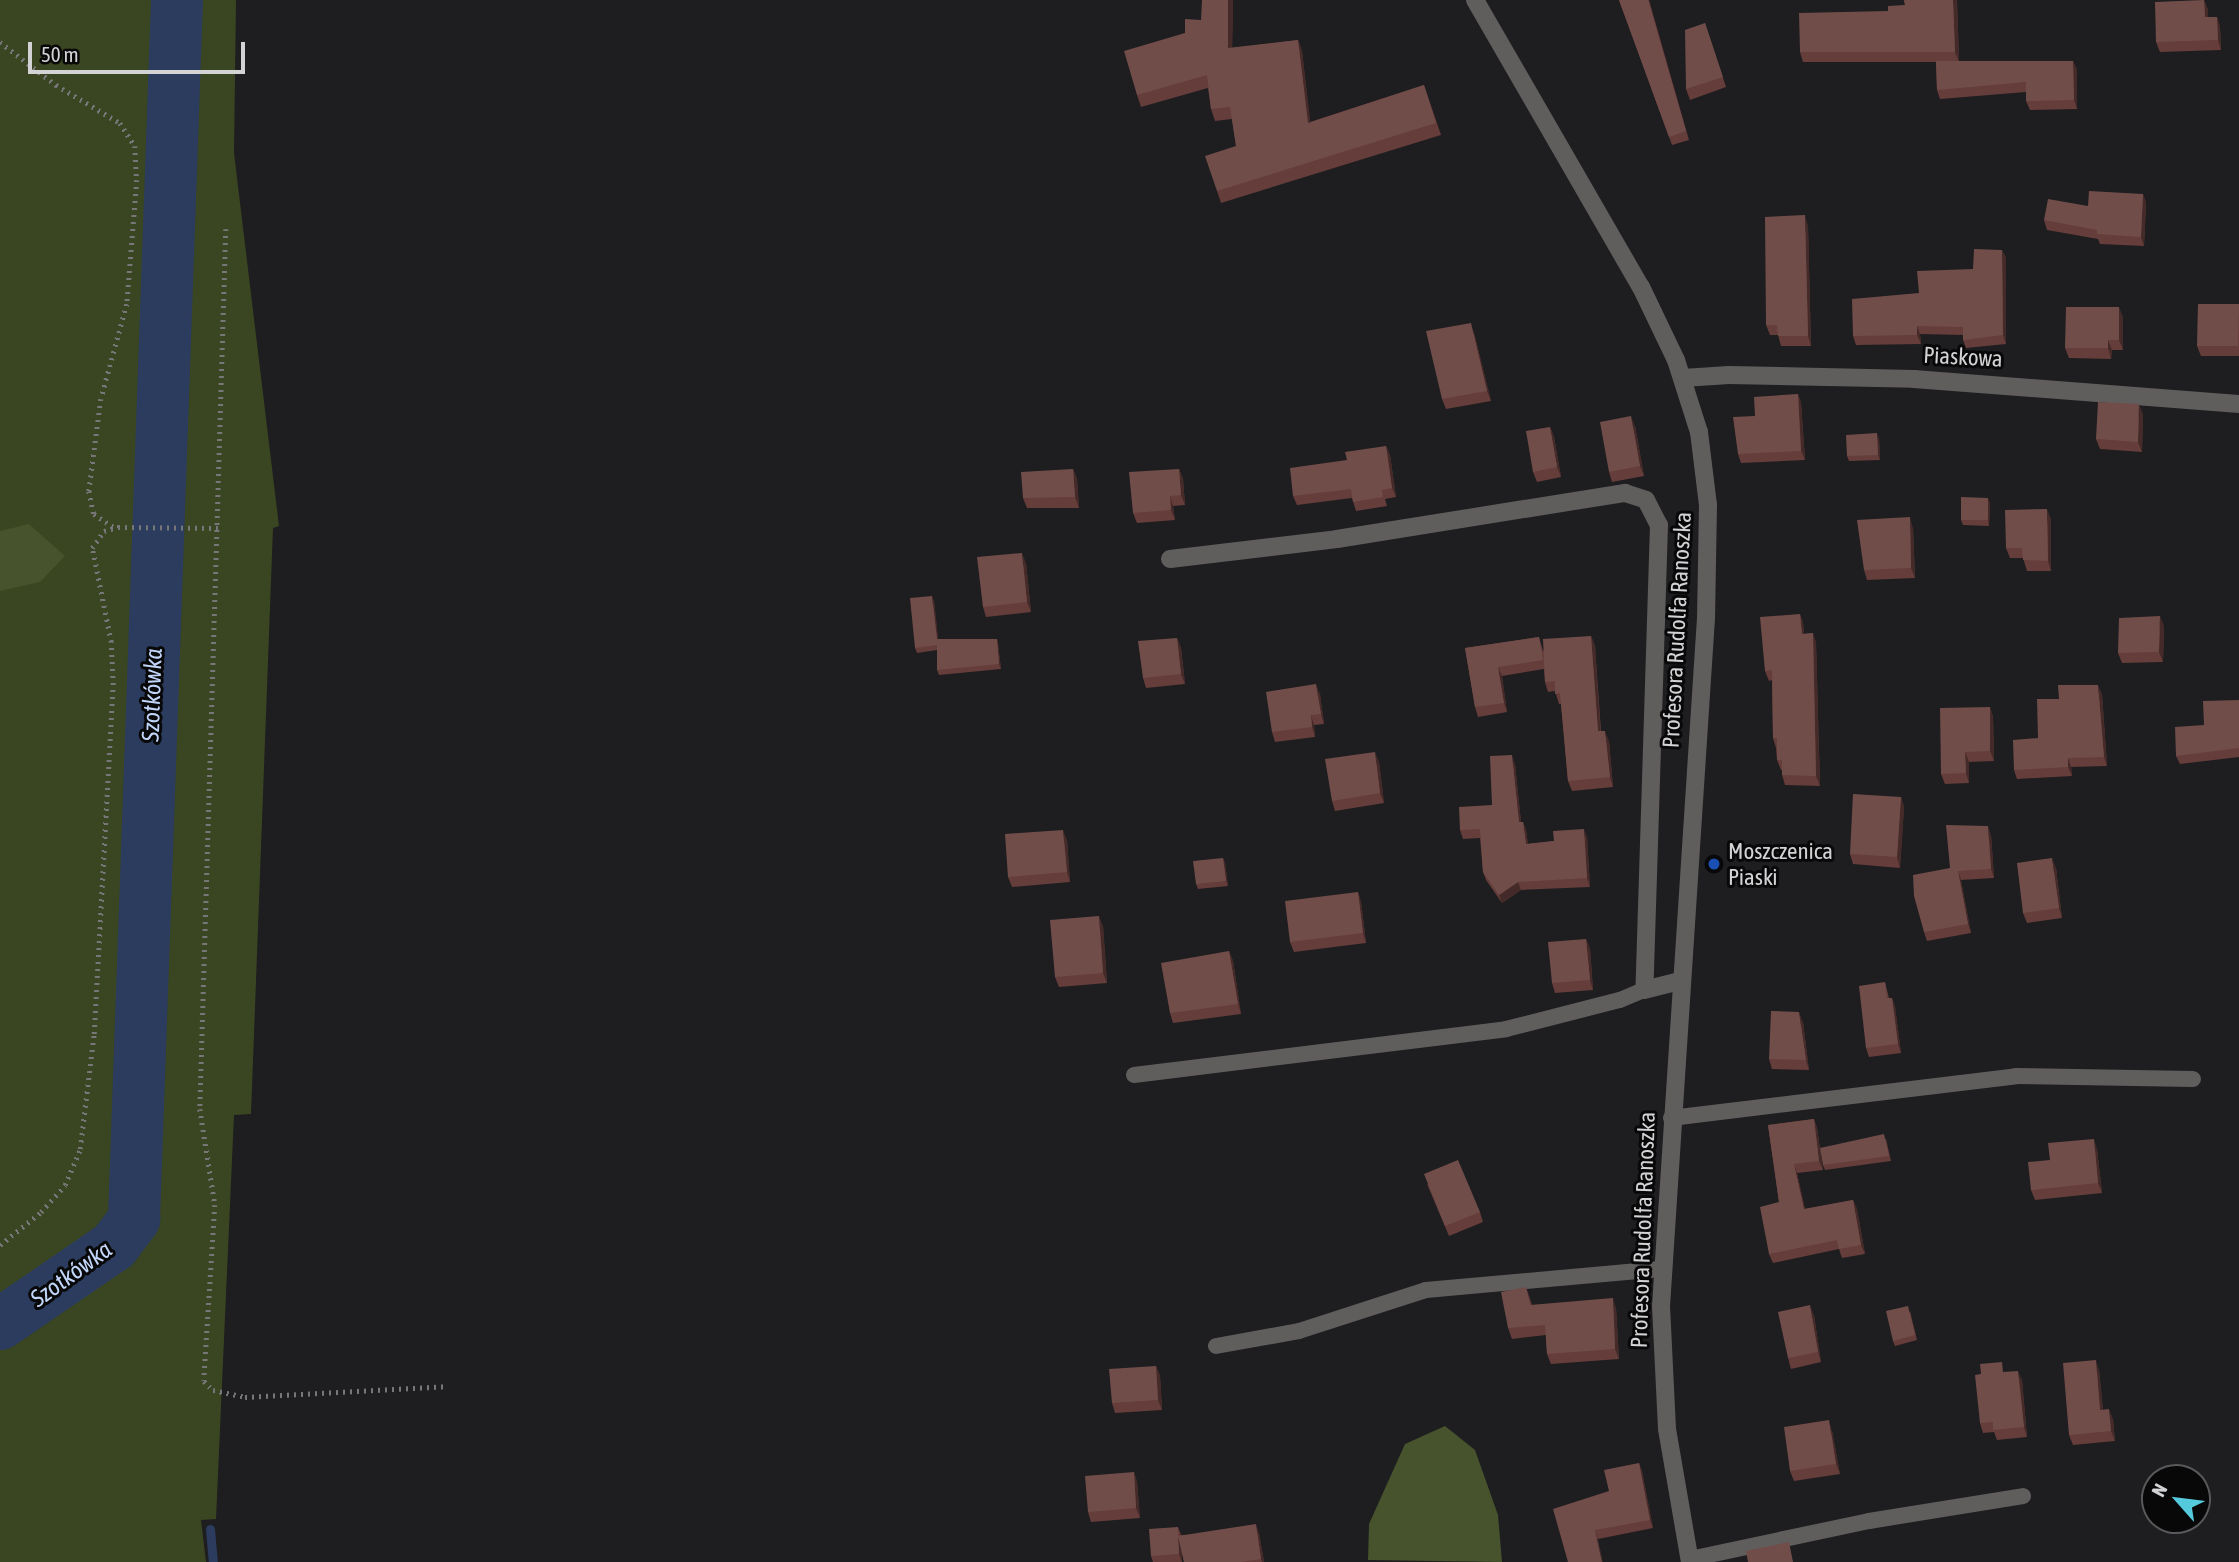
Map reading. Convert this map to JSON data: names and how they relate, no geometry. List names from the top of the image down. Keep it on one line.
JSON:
{"streets":{"street":["Piaskowa","Profesora Rudolfa Ranoszka"]},"crossings":[["Piaskowa","Profesora Rudolfa Ranoszka"]],"water":["Szotkówka"],"places":["Moszczenica Piaski"],"scale_bar":"50 m","north":"top left"}
